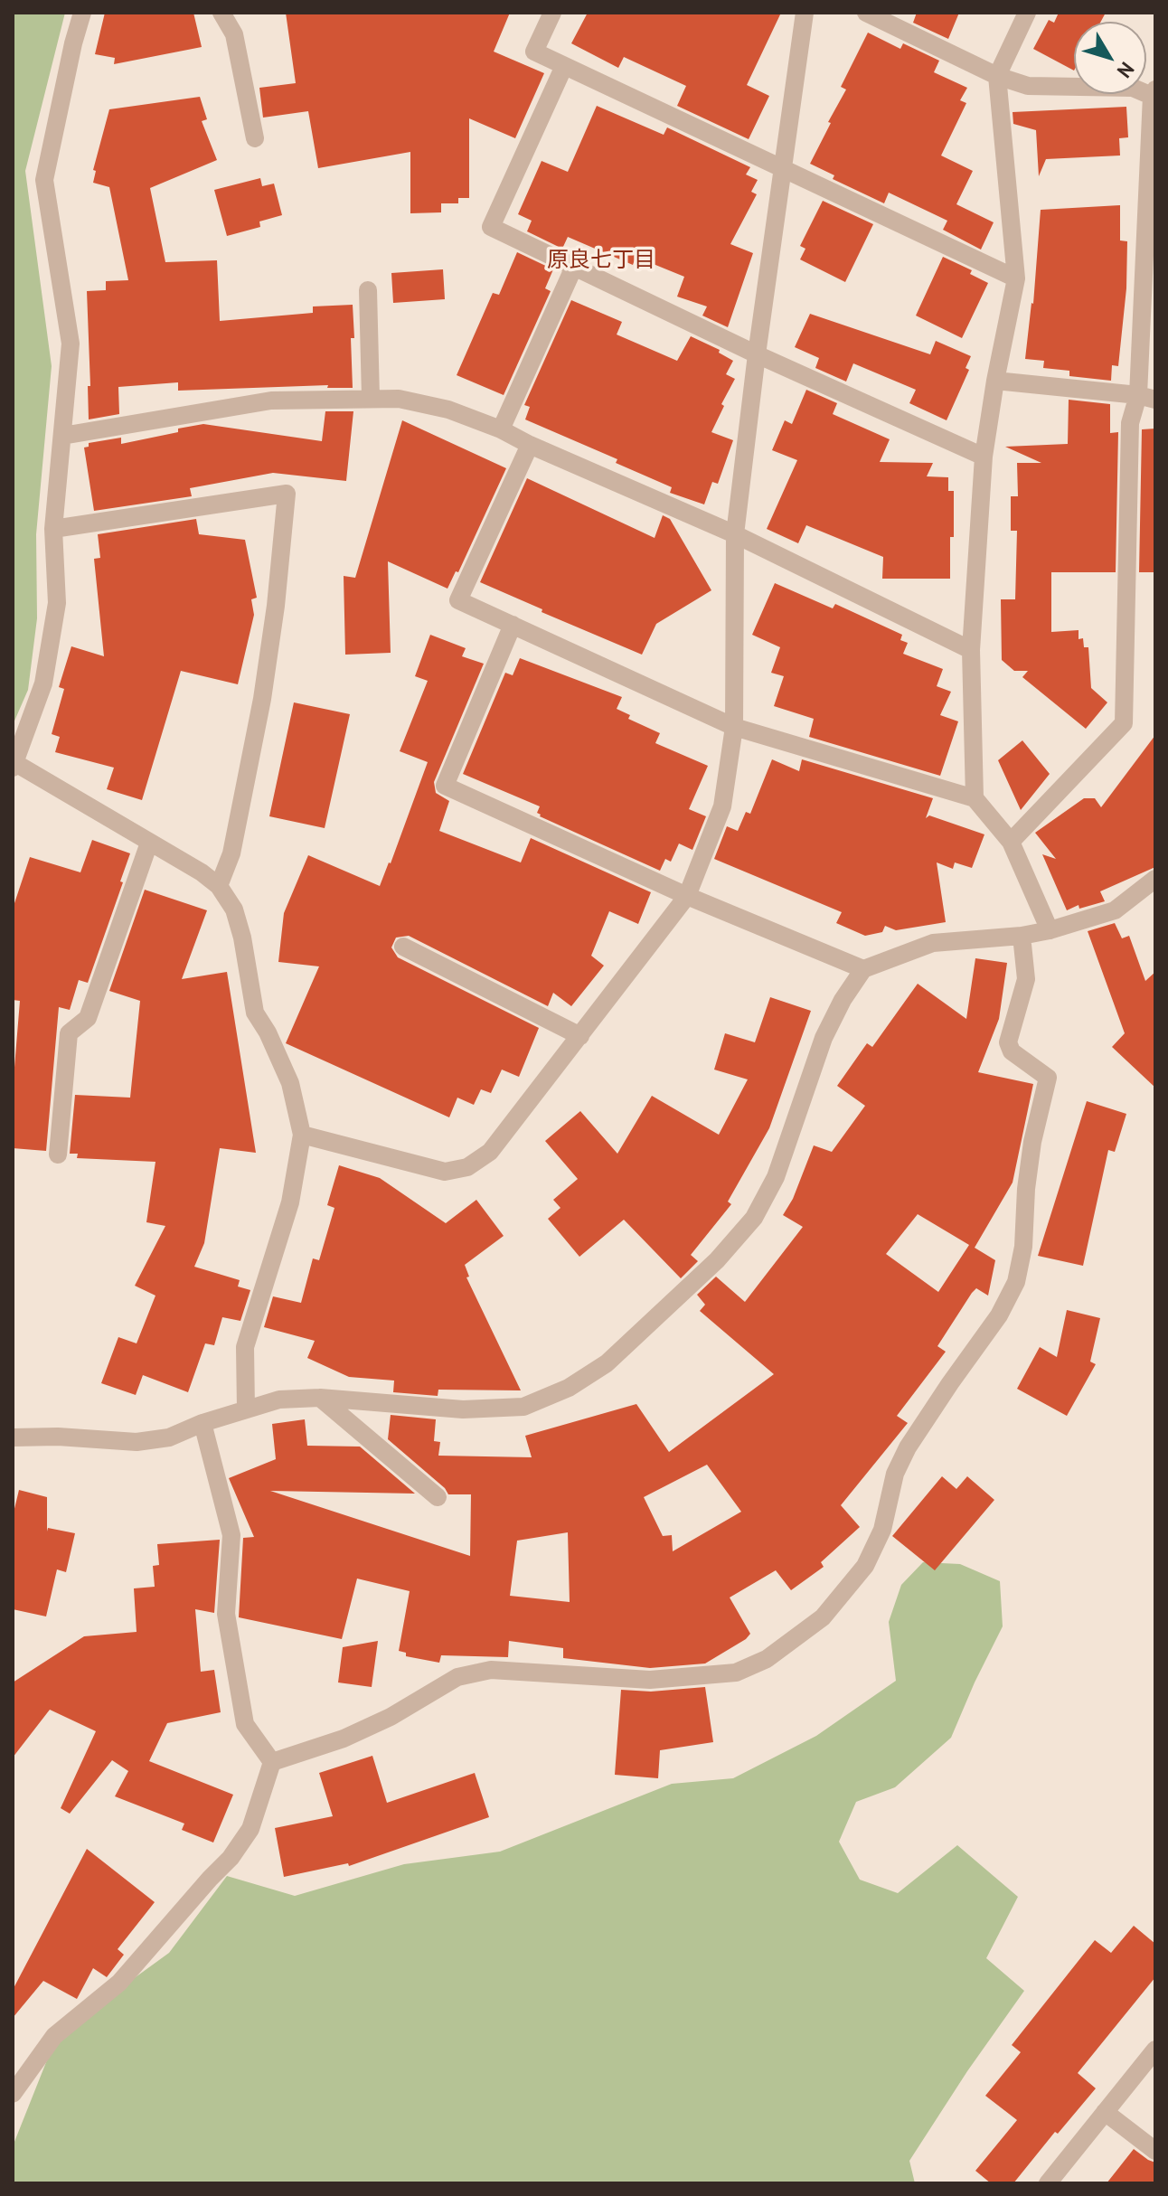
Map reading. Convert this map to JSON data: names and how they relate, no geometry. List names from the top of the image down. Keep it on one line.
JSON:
{"districts":["原良七丁目"],"north":"bottom right"}
